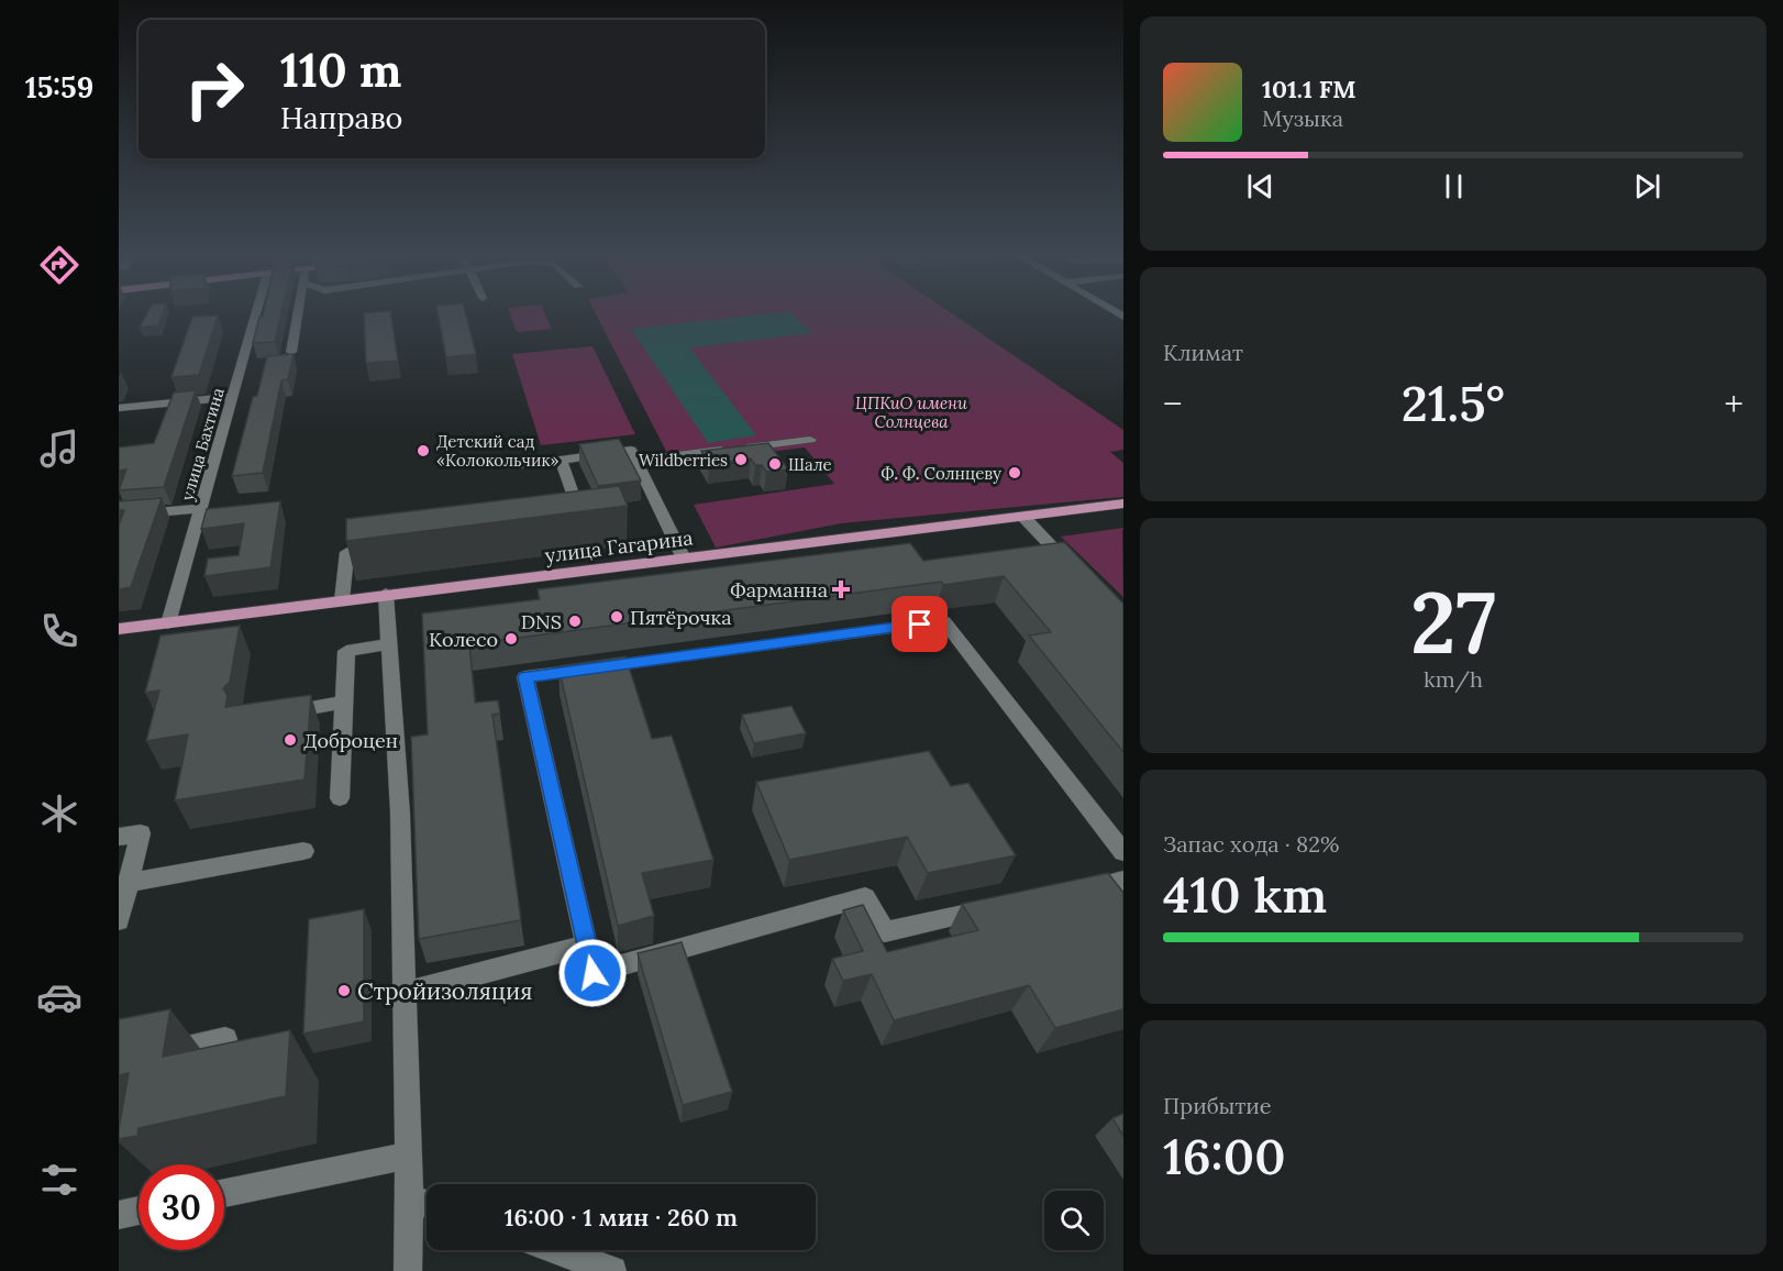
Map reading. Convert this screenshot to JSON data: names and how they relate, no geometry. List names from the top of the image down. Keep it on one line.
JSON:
{"streets":{"main road":["улица Гагарина"],"street":["улица Бахтина"]},"crossings":[["улица Бахтина","улица Гагарина"]],"parks":["ЦПКиО имени Солнцева"],"places":{"other":["Детский сад «Колокольчик»","Wildberries","Шале","Ф. Ф. Солнцеву","Пятёрочка","DNS","Колесо","Доброцен","Стройизоляция"],"health":["Фарманна"]},"page":{"tabs":"15:59","turn":["110 m","Направо"],"song":["101.1 FM","Музыка"],"tile":["Климат",["27","km/h"],["Запас хода · 82%","410 km"],["Прибытие","16:00"]],"heat":["−","21.5°","+"],"limit":"30","trip":"16:00 · 1 мин · 260 m"}}
